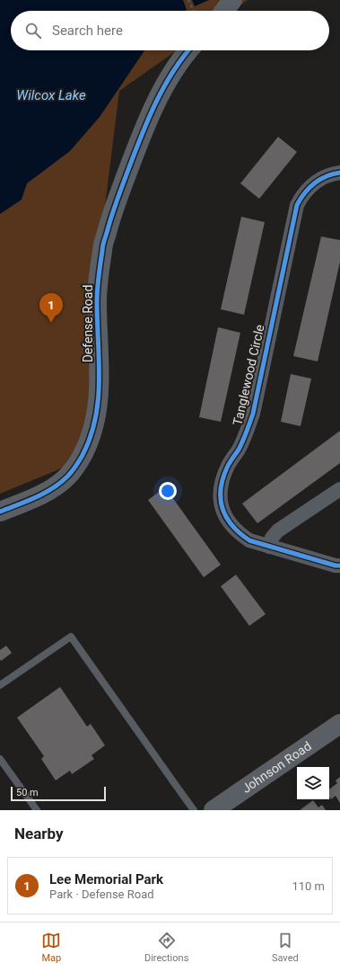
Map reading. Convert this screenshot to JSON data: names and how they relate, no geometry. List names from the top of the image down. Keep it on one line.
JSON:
{"streets":{"street":["Defense Road","Tanglewood Circle","Johnson Road"]},"water":["Wilcox Lake"],"scale_bar":"50 m","page":{"search":"Search here","pins":"1","scale":"50 m","heading":"Nearby","list":[{"mark":"1","name":"Lee Memorial Park","note":"Park · Defense Road","value":"110 m"}],"nav":["Map","Directions","Saved"]}}
